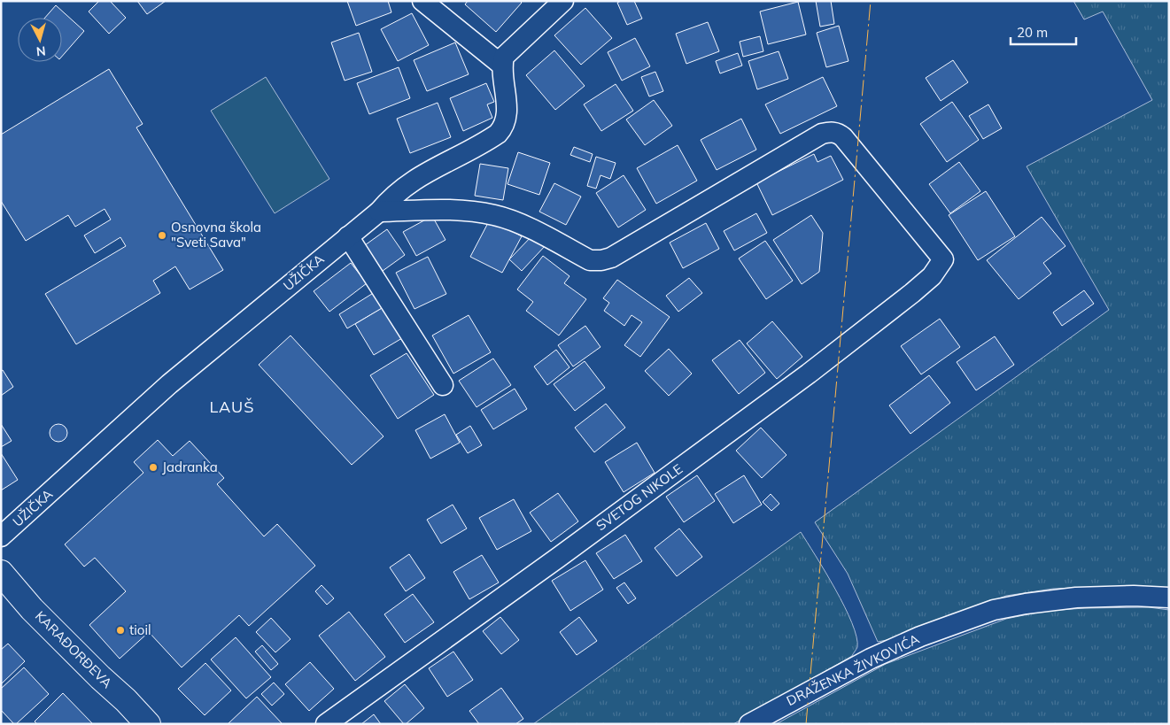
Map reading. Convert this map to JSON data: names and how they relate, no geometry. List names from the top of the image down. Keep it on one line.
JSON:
{"streets":{"main road":["KARAĐORĐEVA"],"street":["UŽIČKA","SVETOG NIKOLE","DRAŽENKA ŽIVKOVIĆA"]},"crossings":[["UŽIČKA","SVETOG NIKOLE"]],"districts":["LAUŠ"],"places":["Osnovna škola \"Sveti Sava\"","Jadranka","tioil"],"scale_bar":"20 m","north":"bottom"}
